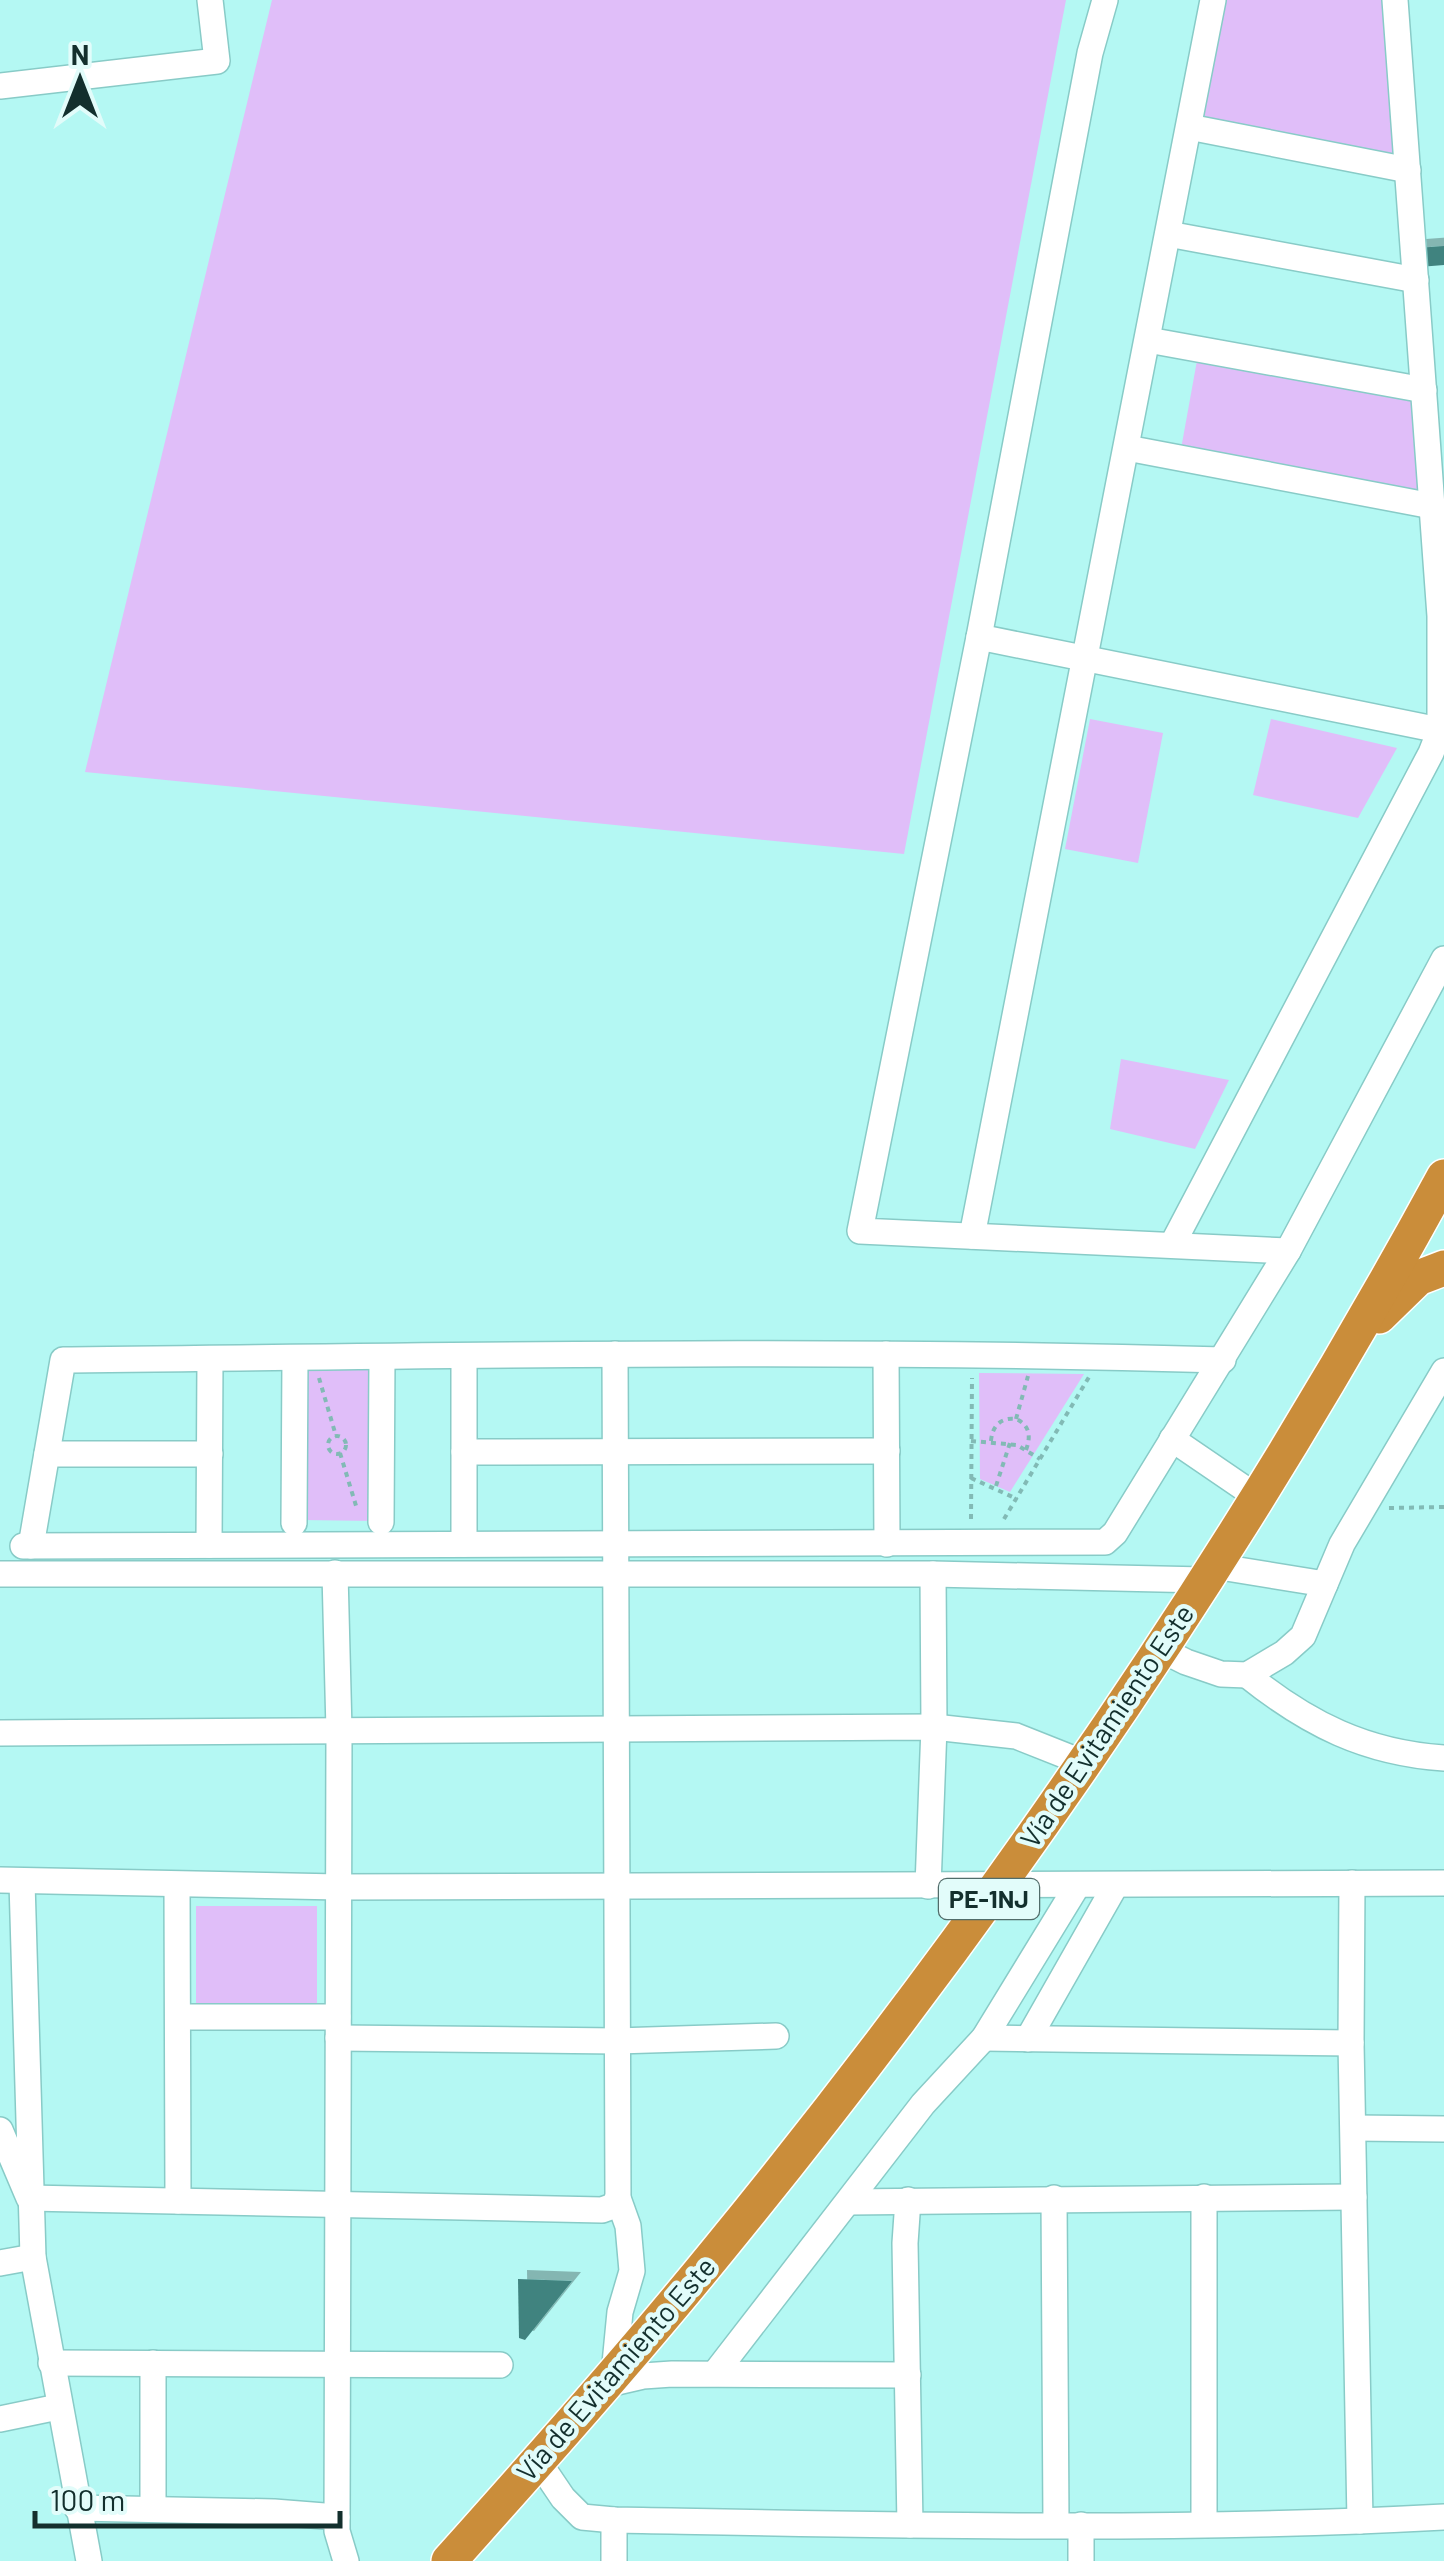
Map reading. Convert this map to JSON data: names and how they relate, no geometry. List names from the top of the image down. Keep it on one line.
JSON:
{"streets":{"highway":["Vía de Evitamiento Este","PE-1NJ"]},"scale_bar":"100 m","north":"top"}
